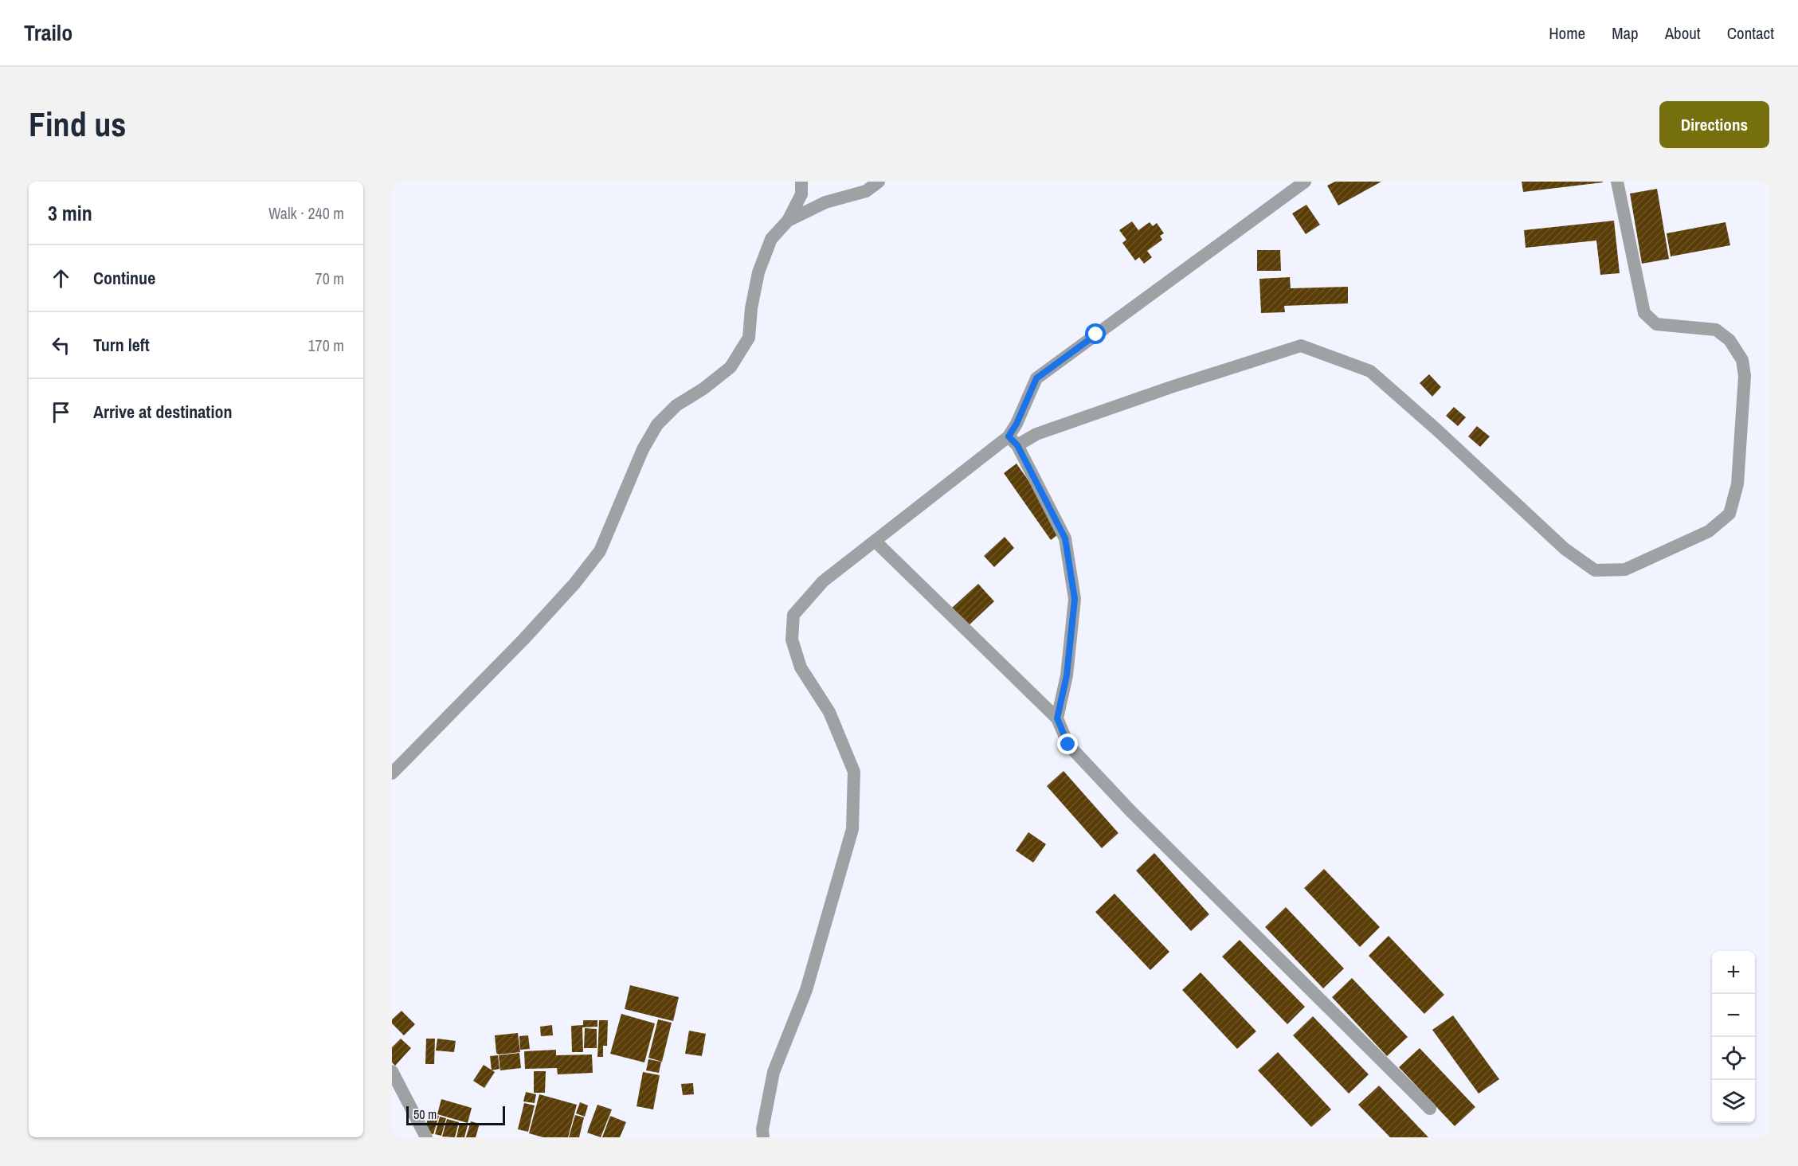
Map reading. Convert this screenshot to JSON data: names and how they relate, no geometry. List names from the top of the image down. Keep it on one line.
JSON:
{"scale_bar":"50 m","page":{"header":"Trailo","nav":["Home","Map","About","Contact"],"buttons":"Directions","title":"Find us","heading":["3 min","Walk · 240 m"],"list":[["Continue","70 m"],["Turn left","170 m"],"Arrive at destination"],"map_buttons":["+","−"],"scale":"50 m"}}
